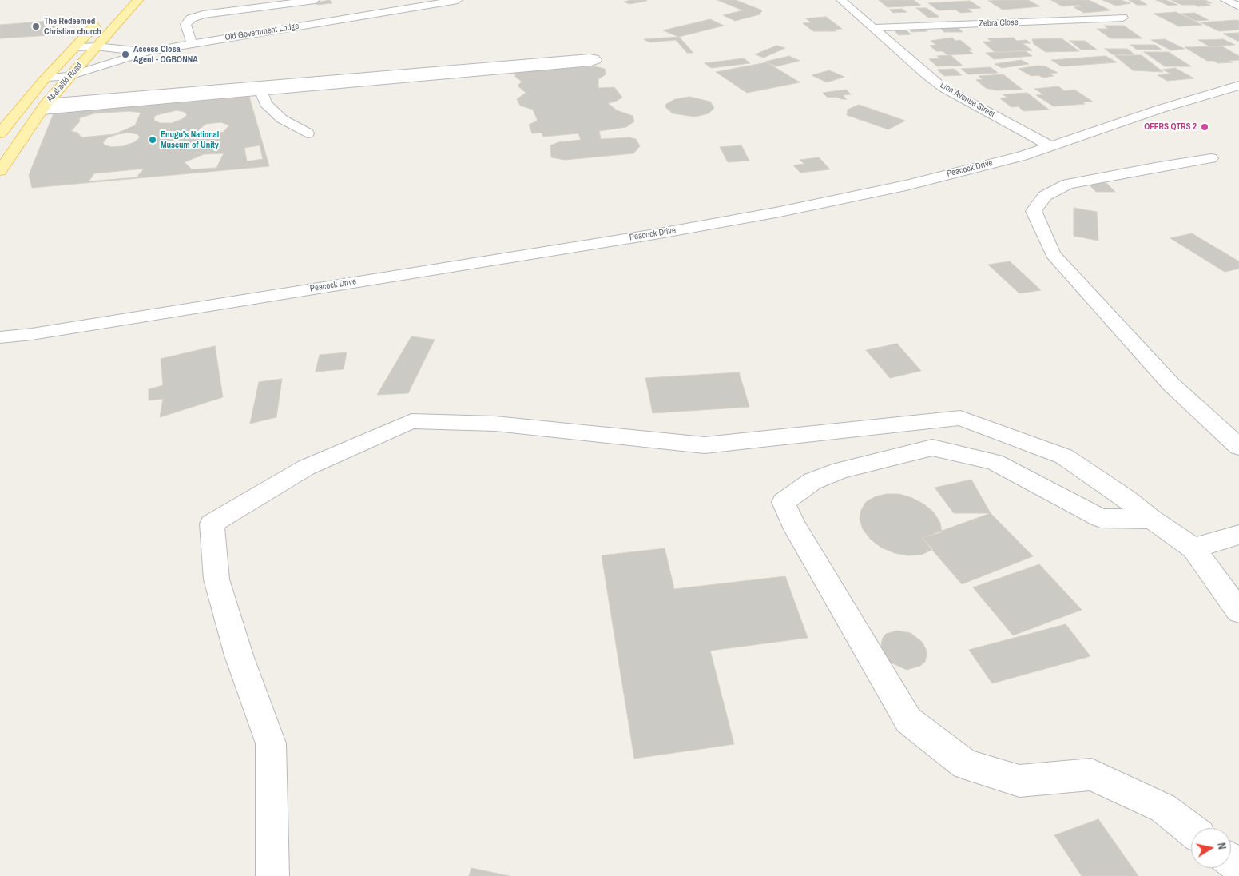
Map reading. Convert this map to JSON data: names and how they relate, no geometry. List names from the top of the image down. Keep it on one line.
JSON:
{"streets":{"main road":["Abakaliki Road"],"street":["Zebra Close","Old Government Lodge","Lion Avenue Street","Peacock Drive"]},"crossings":[["Zebra Close","Lion Avenue Street"],["Old Government Lodge","Abakaliki Road"],["Lion Avenue Street","Peacock Drive"]],"places":["The Redeemed Christian church","Access Closa Agent - OGBONNA","OFFRS QTRS 2","Enugu's National Museum of Unity"],"north":"right"}
